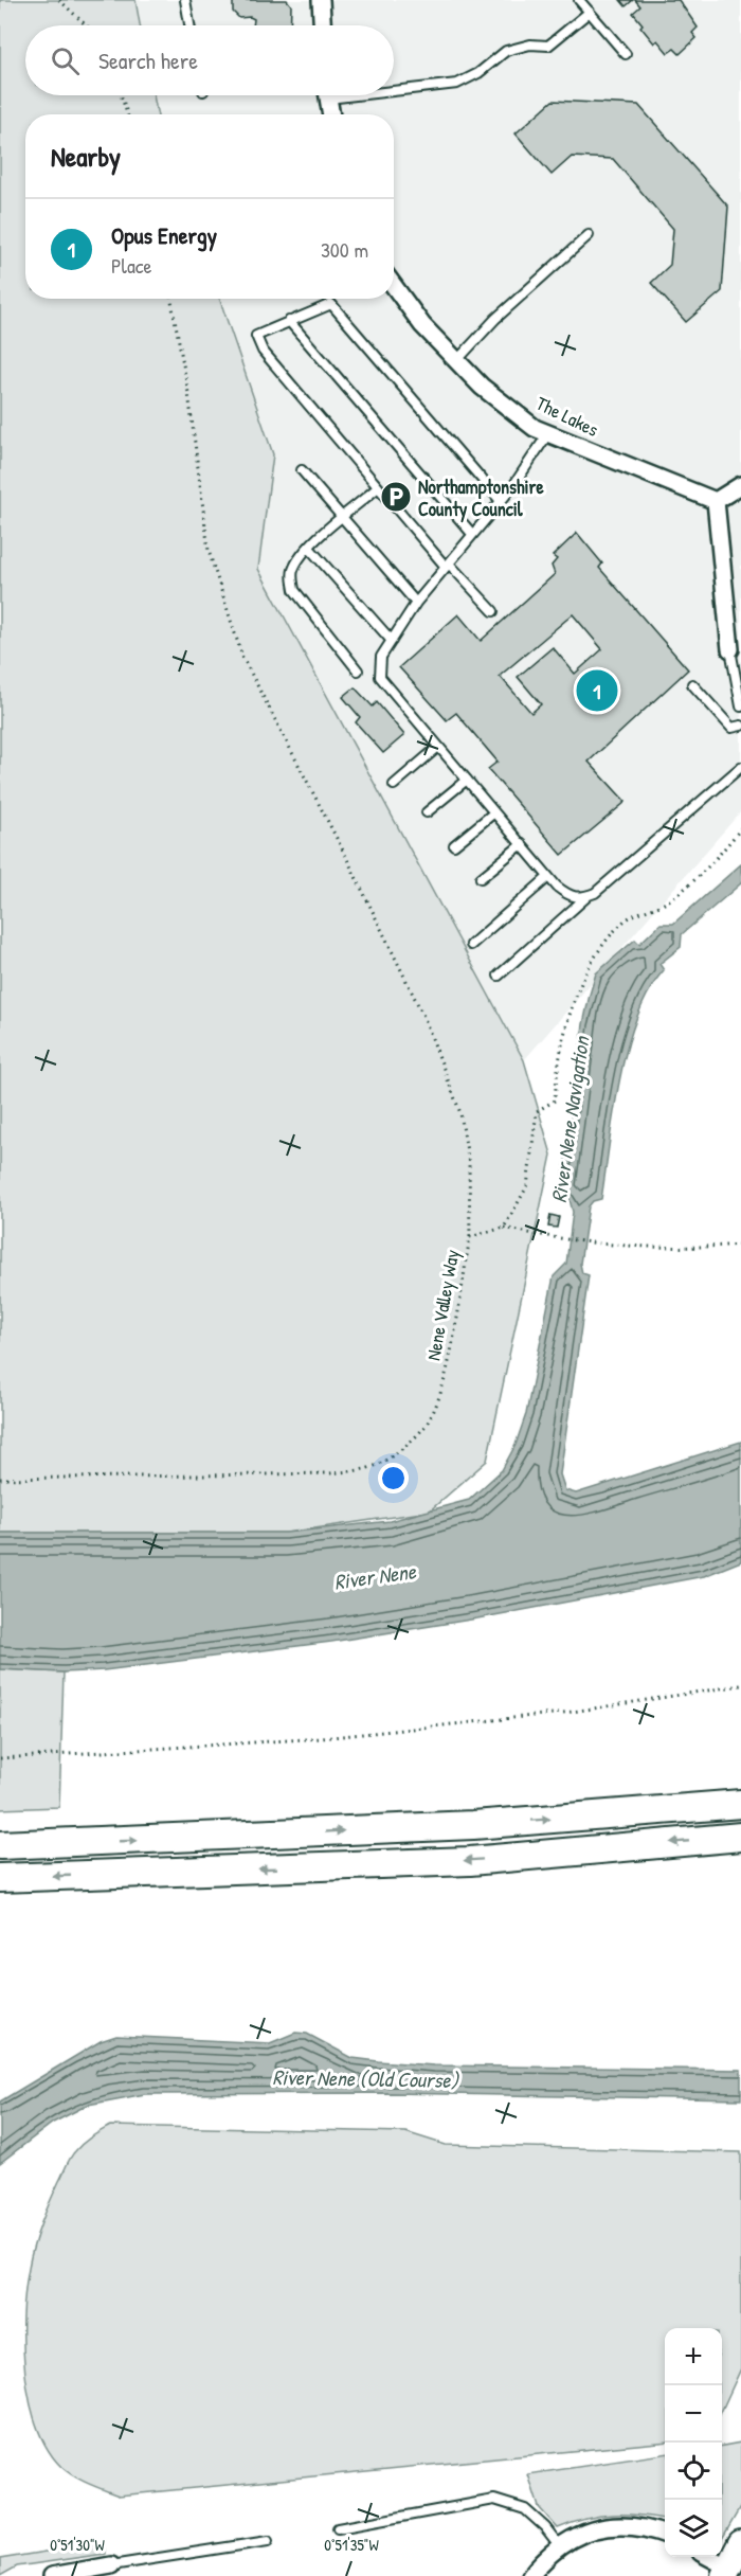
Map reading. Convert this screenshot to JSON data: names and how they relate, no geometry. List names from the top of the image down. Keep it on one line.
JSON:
{"streets":{"street":["The Lakes"],"path":["Nene Valley Way"]},"water":["River Nene Navigation","River Nene","River Nene (Old Course)"],"places":{"parking":["Northamptonshire County Council"]},"page":{"search":"Search here","heading":"Nearby","list":[{"mark":"1","name":"Opus Energy","note":"Place","value":"300 m"}],"pins":"1","map_buttons":["+","−"]},"coordinates":["0°51'30\"W","0°51'35\"W"]}
